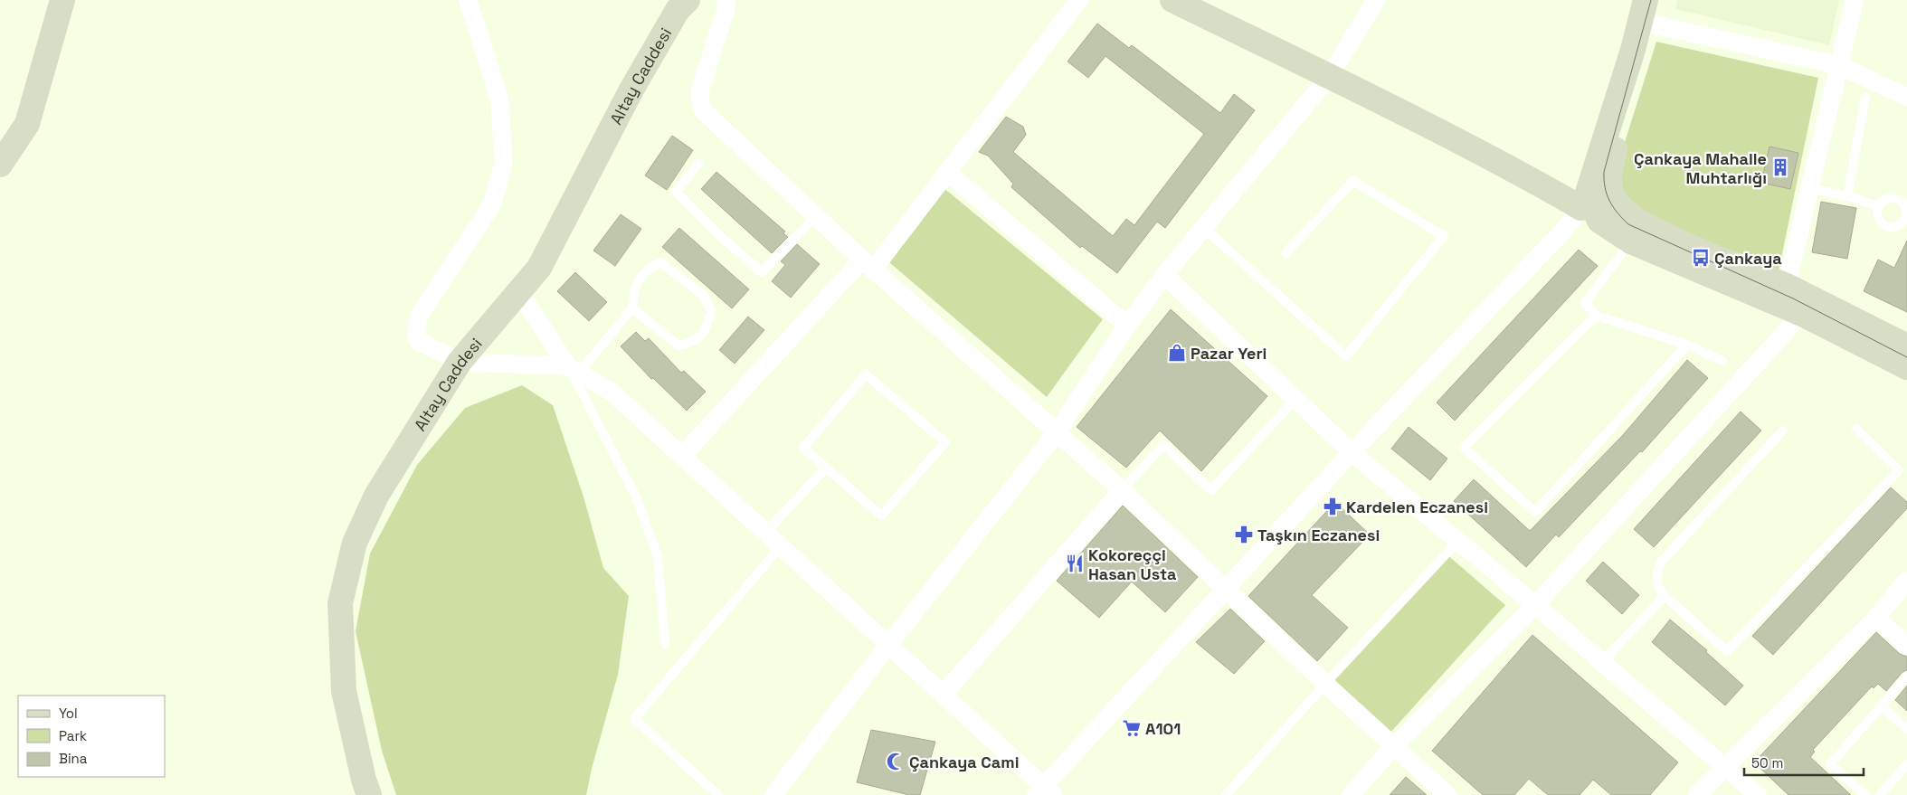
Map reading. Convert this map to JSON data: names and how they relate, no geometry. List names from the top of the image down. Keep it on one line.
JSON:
{"streets":{"main road":["Altay Caddesi"]},"places":{"building":["Çankaya Mahalle Muhtarlığı"],"bus stop":["Çankaya"],"shop":["Pazar Yeri"],"pharmacy":["Kardelen Eczanesi","Taşkın Eczanesi"],"restaurant":["Kokoreççi Hasan Usta"],"supermarket":["A101"],"mosque":["Çankaya Cami"]},"legend":["Yol","Park","Bina"],"scale_bar":"50 m"}
